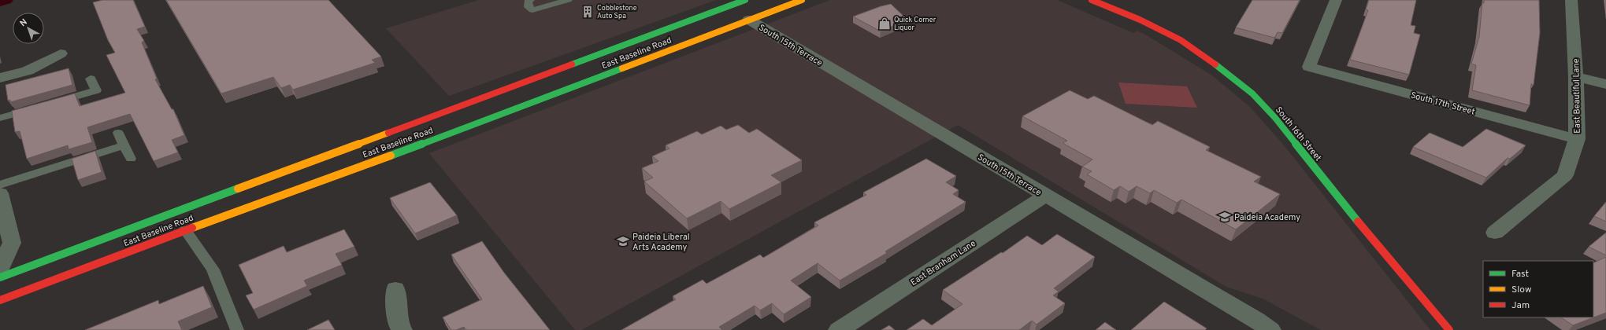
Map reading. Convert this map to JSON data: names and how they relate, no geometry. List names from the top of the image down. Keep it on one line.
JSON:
{"streets":{"main road":["East Baseline Road","South 16th Street"],"street":["South 15th Terrace","East Beautiful Lane","South 17th Street","East Branham Lane"]},"crossings":[["South 15th Terrace","East Baseline Road"],["South 15th Terrace","East Branham Lane"],["East Beautiful Lane","South 17th Street"]],"places":{"building":["Cobblestone Auto Spa"],"shop":["Quick Corner Liquor"],"school or university":["Paideia Academy","Paideia Liberal Arts Academy"]},"legend":["Fast","Slow","Jam"],"north":"top left"}
